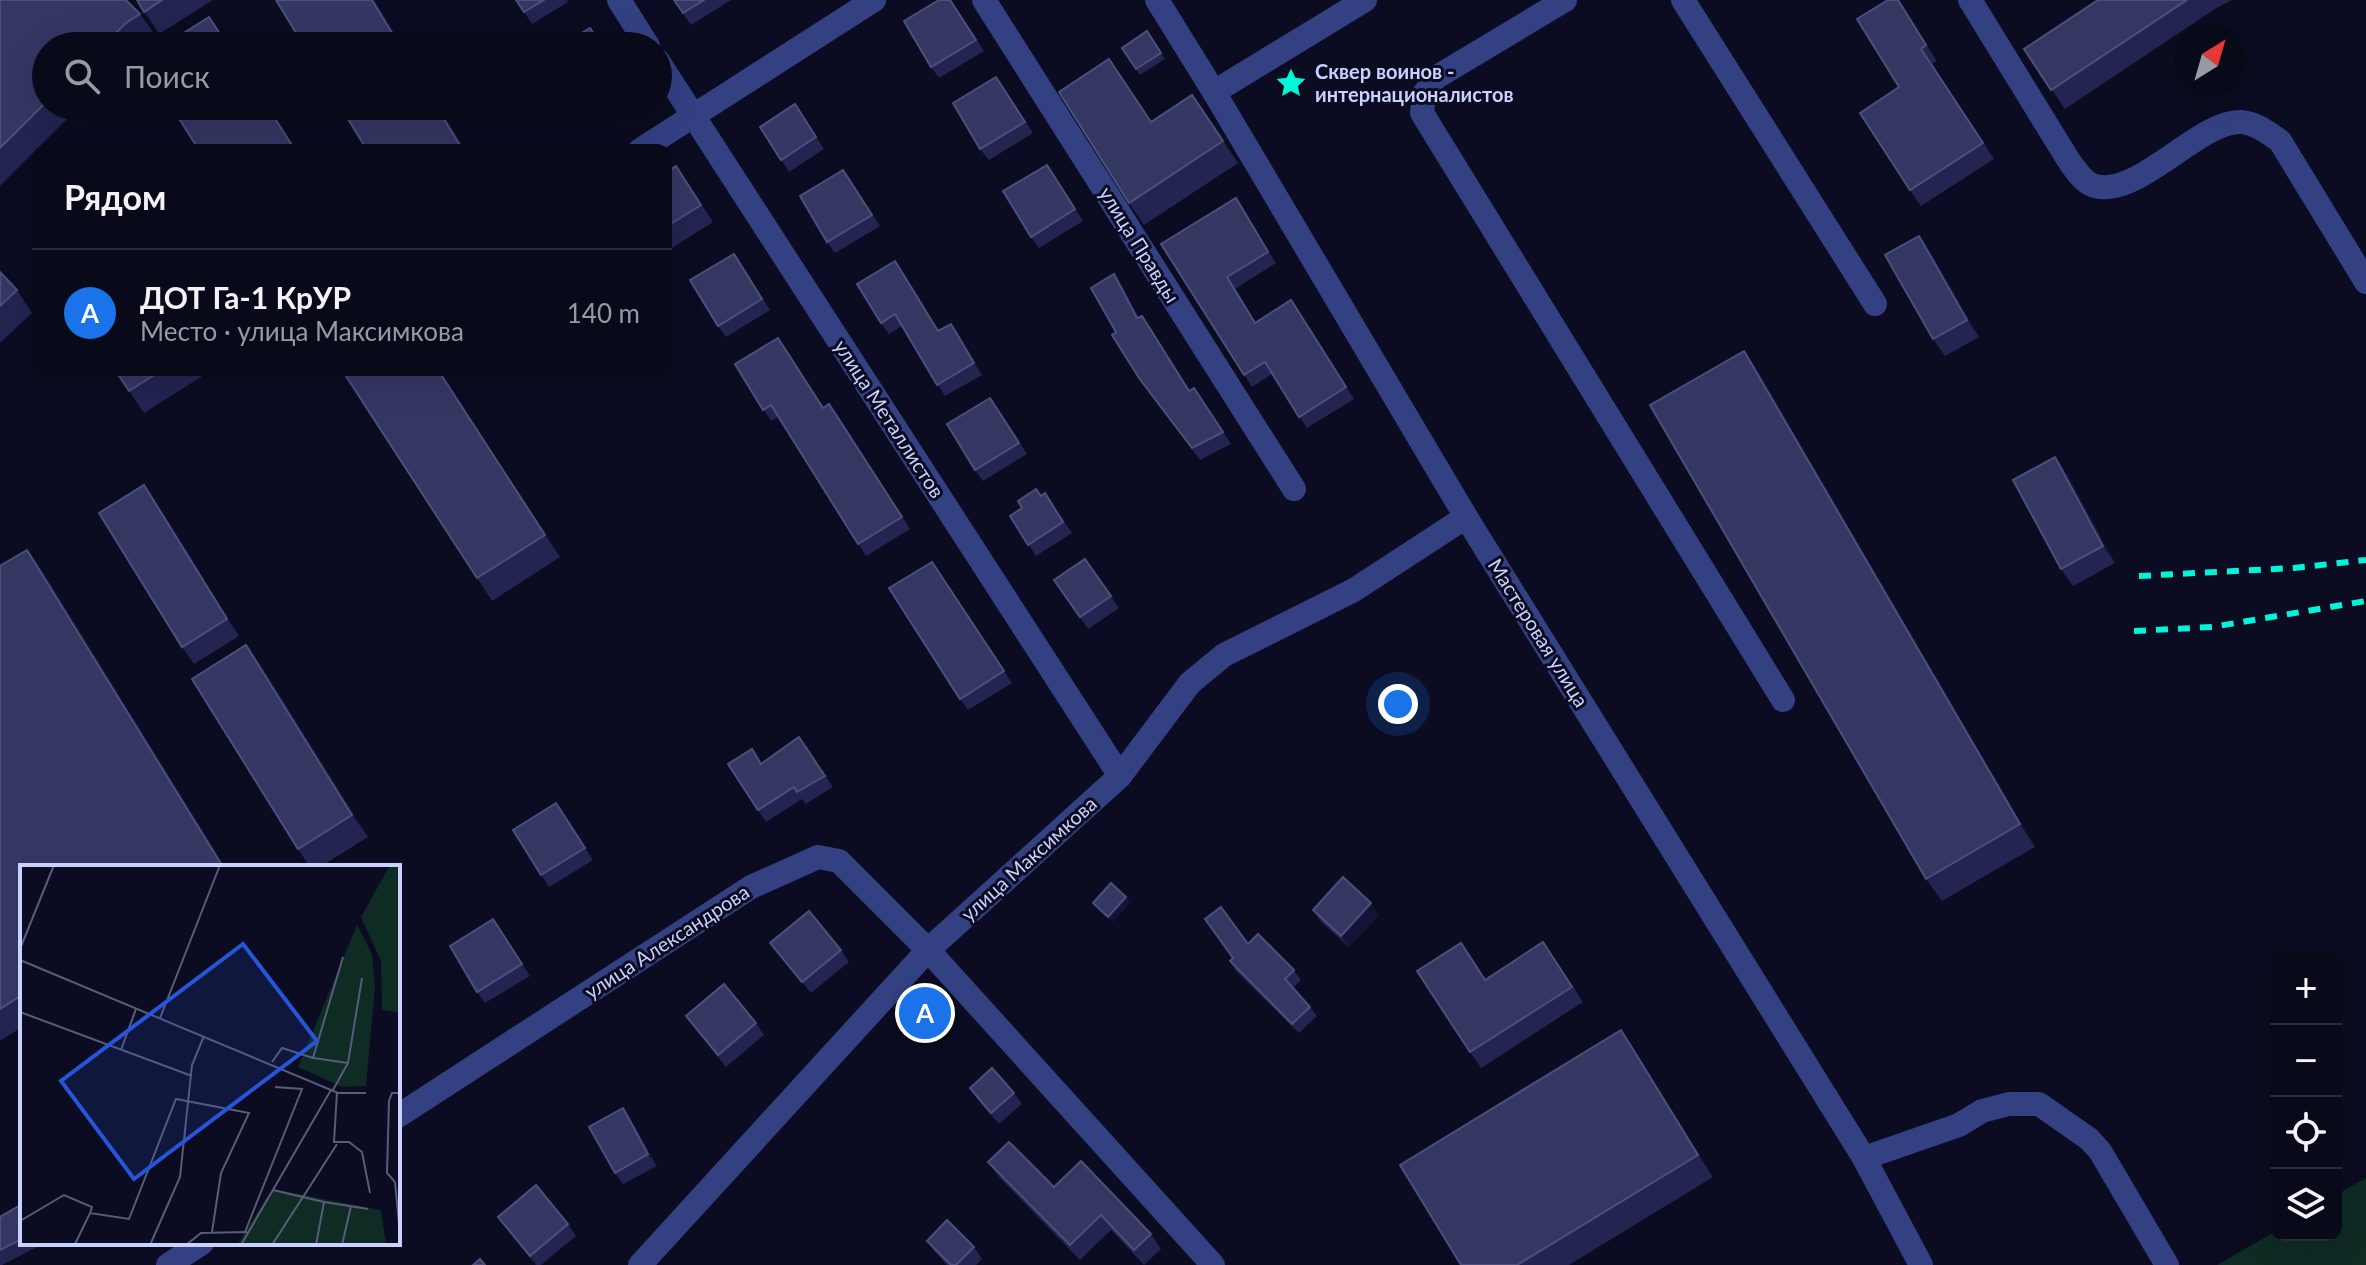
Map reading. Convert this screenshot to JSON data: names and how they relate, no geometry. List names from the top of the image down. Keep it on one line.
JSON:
{"streets":{"street":["улица Правды","улица Металлистов","Мастеровая улица","улица Максимкова","улица Александрова"]},"crossings":[["улица Металлистов","улица Максимкова"],["Мастеровая улица","улица Максимкова"],["улица Максимкова","улица Александрова"]],"places":{"place":["Сквер воинов - интернационалистов"]},"north":"top right","page":{"search":"Поиск","heading":"Рядом","list":[{"mark":"A","name":"ДОТ Га-1 КрУР","note":"Место · улица Максимкова","value":"140 m"}],"map_buttons":["+","−"],"pins":"A"}}
